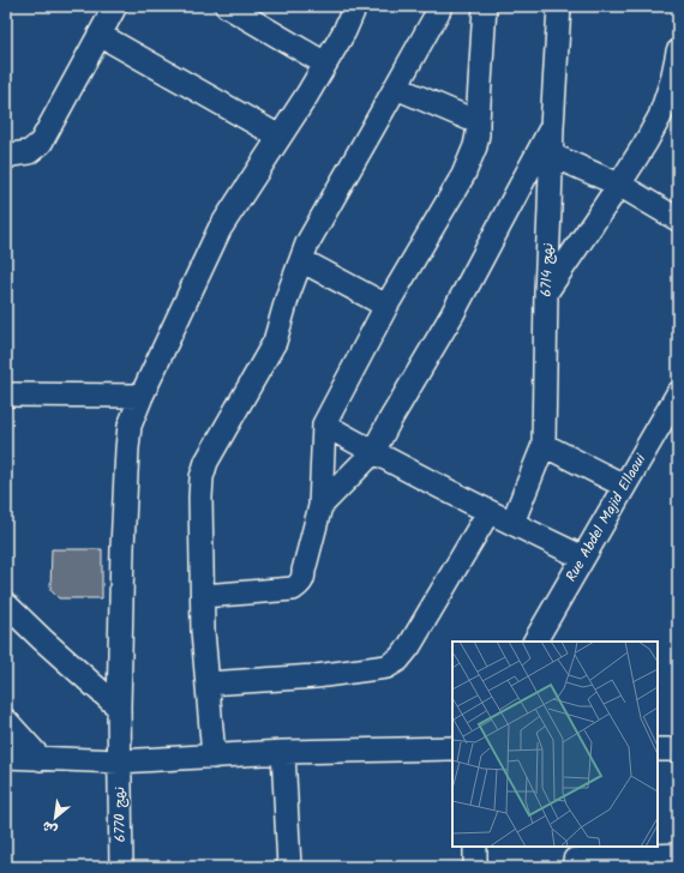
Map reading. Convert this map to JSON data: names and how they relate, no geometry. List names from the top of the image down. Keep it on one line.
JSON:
{"streets":{"street":["نهج 6714","Rue Abdel Majid Ellaoui","نهج 6770"]},"north":"bottom left"}
